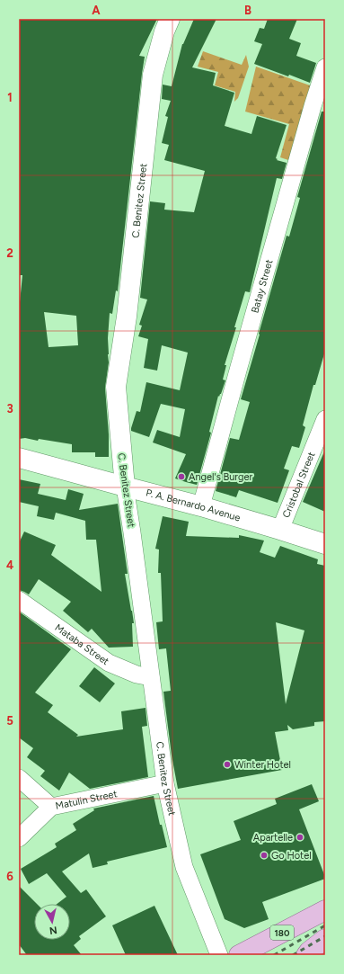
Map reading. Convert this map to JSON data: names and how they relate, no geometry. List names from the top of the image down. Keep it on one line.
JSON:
{"streets":{"main road":["180"],"street":["C. Benitez Street","Batay Street","Cristobal Street","P. A. Bernardo Avenue","Mataba Street","Matulin Street"]},"crossings":[["C. Benitez Street","P. A. Bernardo Avenue"],["C. Benitez Street","Mataba Street"],["C. Benitez Street","Matulin Street"],["Batay Street","P. A. Bernardo Avenue"],["Cristobal Street","P. A. Bernardo Avenue"]],"places":["Angel's Burger","Winter Hotel","Apartelle","Go Hotel"],"north":"bottom","grid":{"columns":["A","B"],"rows":["1","2","3","4","5","6"]}}
